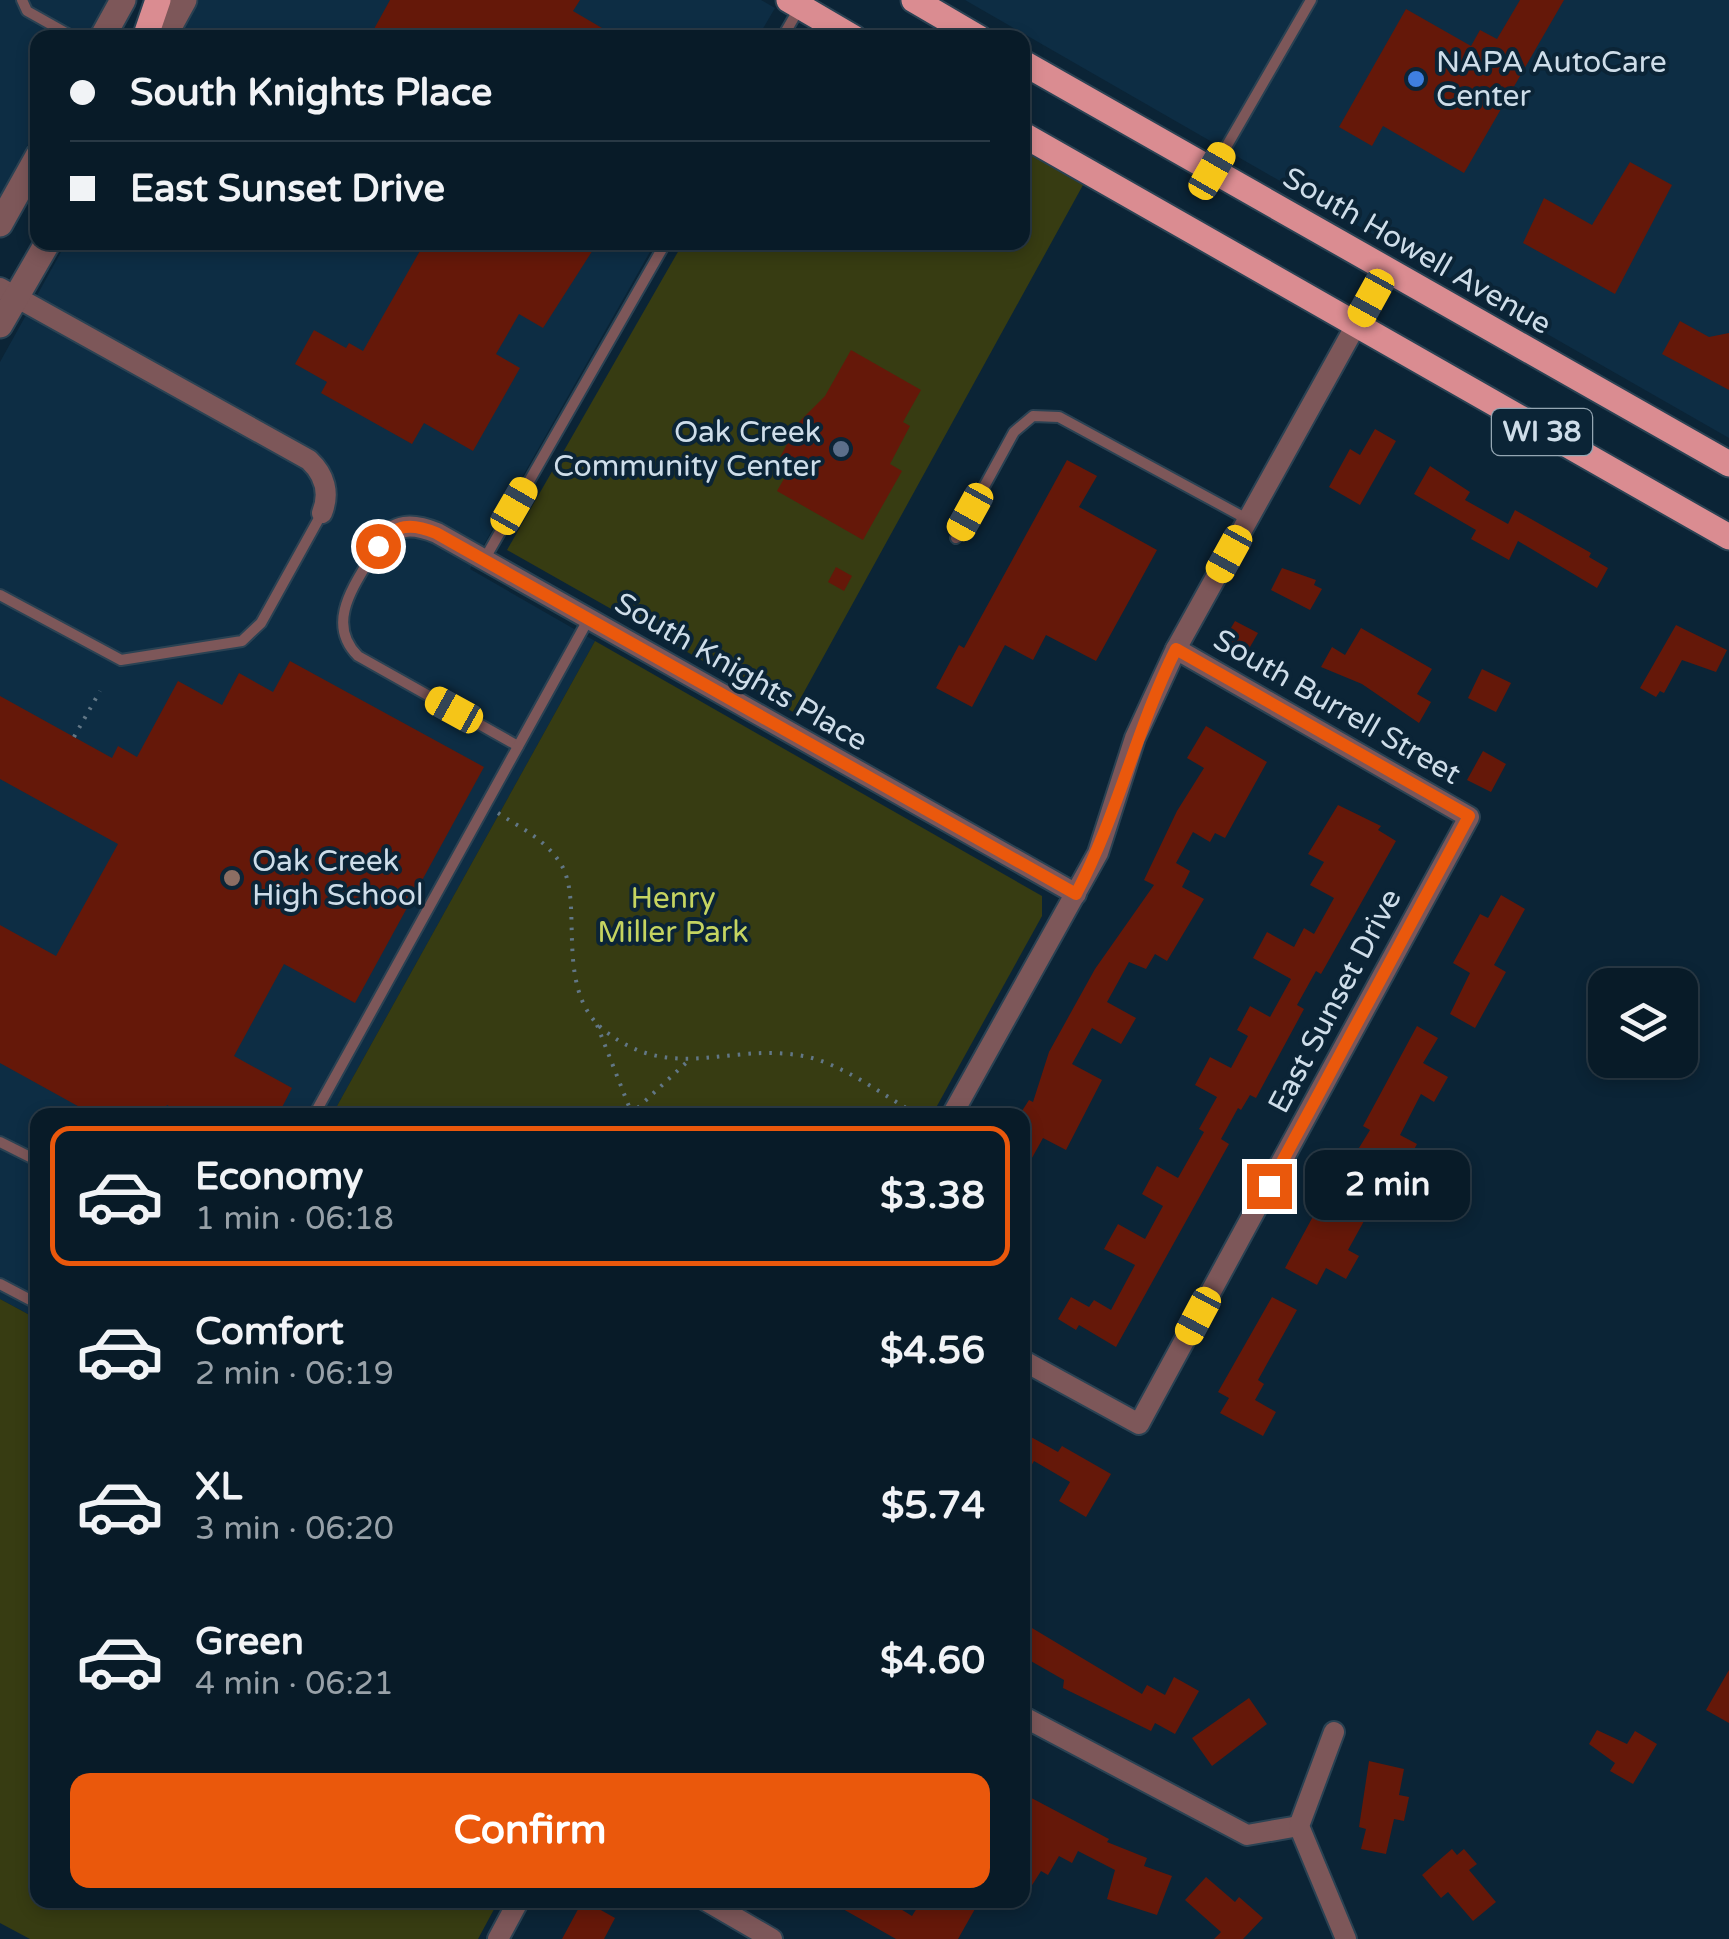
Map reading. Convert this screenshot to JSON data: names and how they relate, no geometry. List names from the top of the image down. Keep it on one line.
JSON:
{"streets":{"main road":["South Howell Avenue","WI 38"],"street":["South Knights Place","South Burrell Street","East Sunset Drive"]},"crossings":[["South Burrell Street","East Sunset Drive"]],"parks":["Henry Miller Park"],"places":["NAPA AutoCare Center","Oak Creek Community Center","Oak Creek High School"],"page":{"banner":["South Knights Place","East Sunset Drive"],"list":[{"name":"Economy","note":"1 min · 06:18","value":"$3.38"},{"name":"Comfort","note":"2 min · 06:19","value":"$4.56"},{"name":"XL","note":"3 min · 06:20","value":"$5.74"},{"name":"Green","note":"4 min · 06:21","value":"$4.60"}],"bubble":"2 min","buttons":"Confirm"}}
